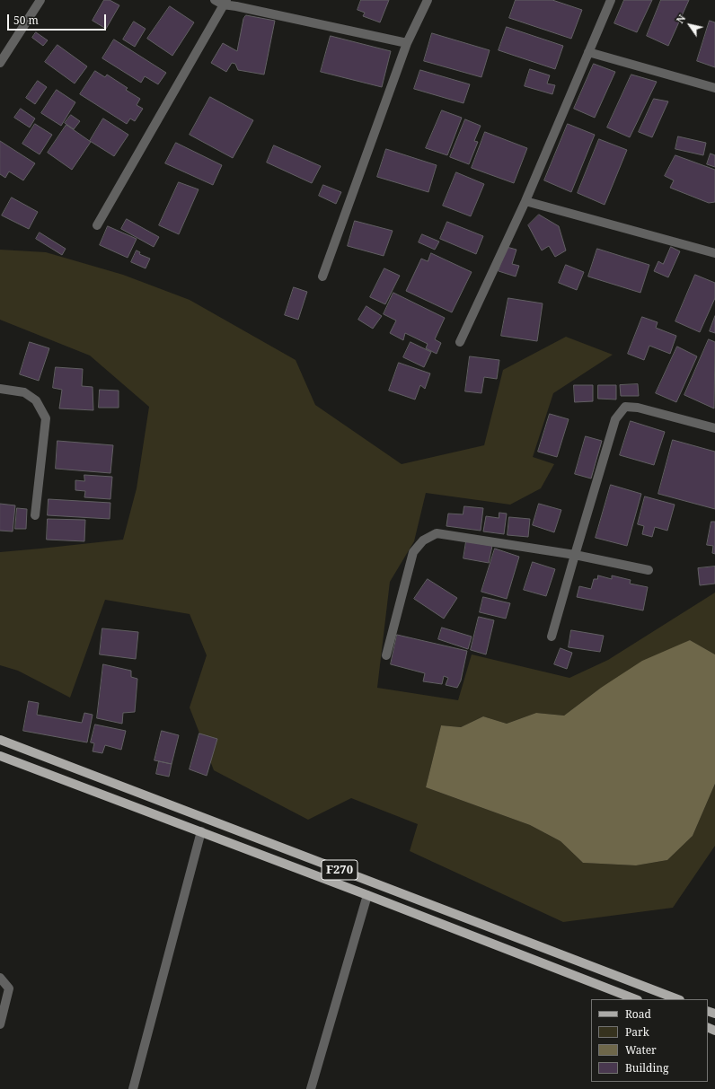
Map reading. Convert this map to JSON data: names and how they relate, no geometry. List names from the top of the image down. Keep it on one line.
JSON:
{"streets":{"main road":["F270"]},"legend":["Road","Park","Water","Building"],"scale_bar":"50 m","north":"top left"}
